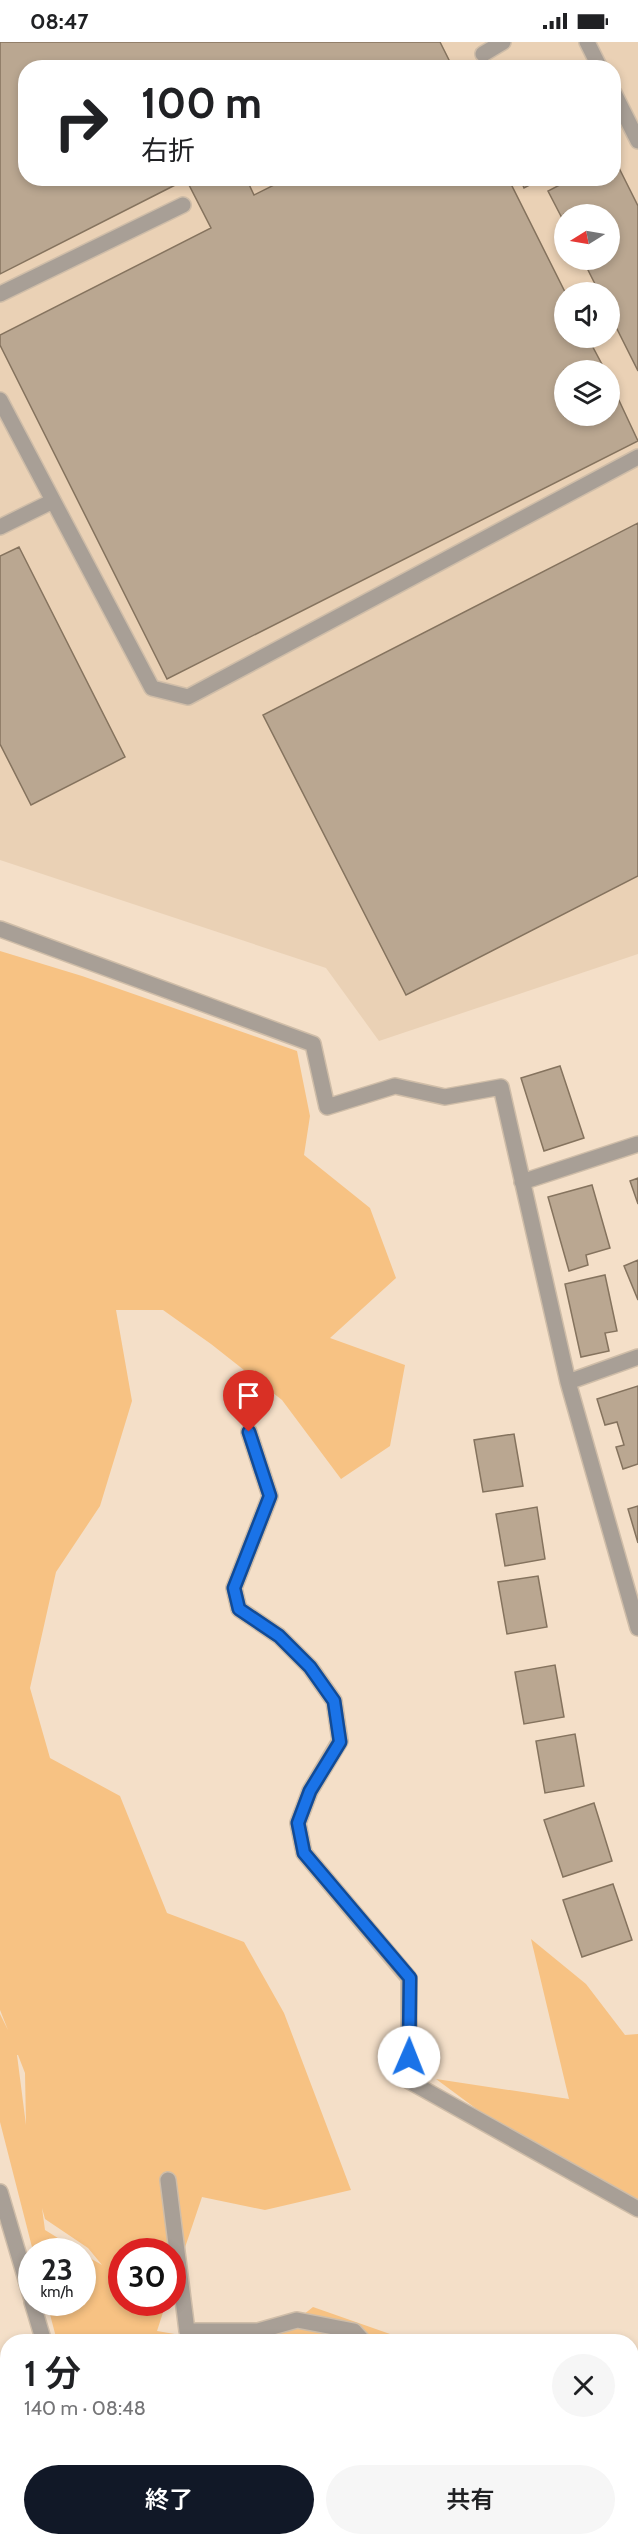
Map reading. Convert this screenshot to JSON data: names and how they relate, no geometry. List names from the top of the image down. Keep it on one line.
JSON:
{"north":"left","page":{"status":"08:47","turn":["100 m","右折"],"speed":"23 km/h","limit":"30","heading":["1 分","140 m · 08:48"],"buttons":["終了","共有"]}}
